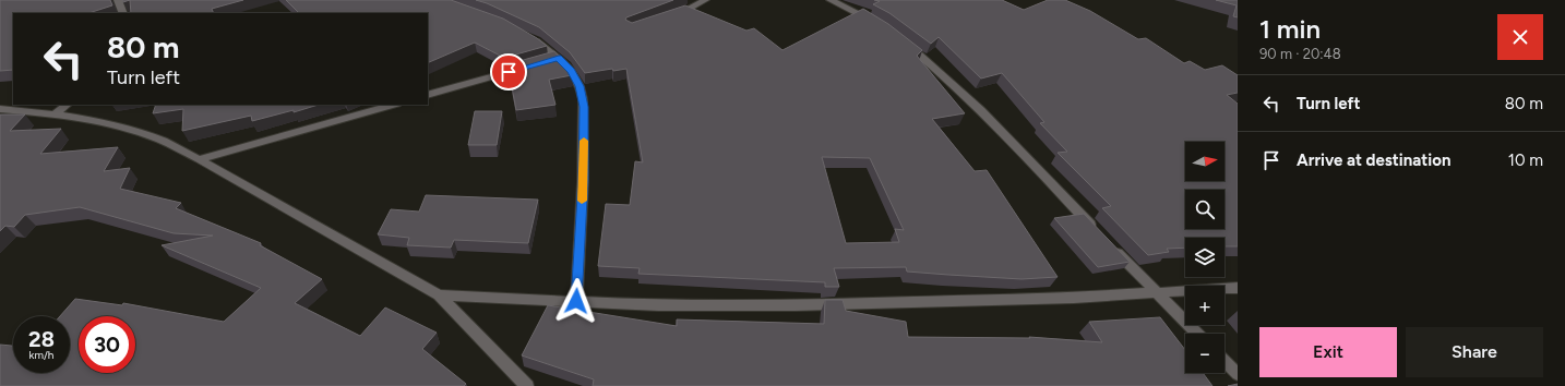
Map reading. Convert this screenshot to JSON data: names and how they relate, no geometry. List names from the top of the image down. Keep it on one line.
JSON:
{"north":"right","page":{"heading":["1 min","90 m · 20:48"],"turn":["80 m","Turn left"],"list":[{"name":"Turn left","value":"80 m"},{"name":"Arrive at destination","value":"10 m"}],"map_buttons":["+","−"],"speed":"28 km/h","limit":"30","buttons":["Exit","Share"]}}
